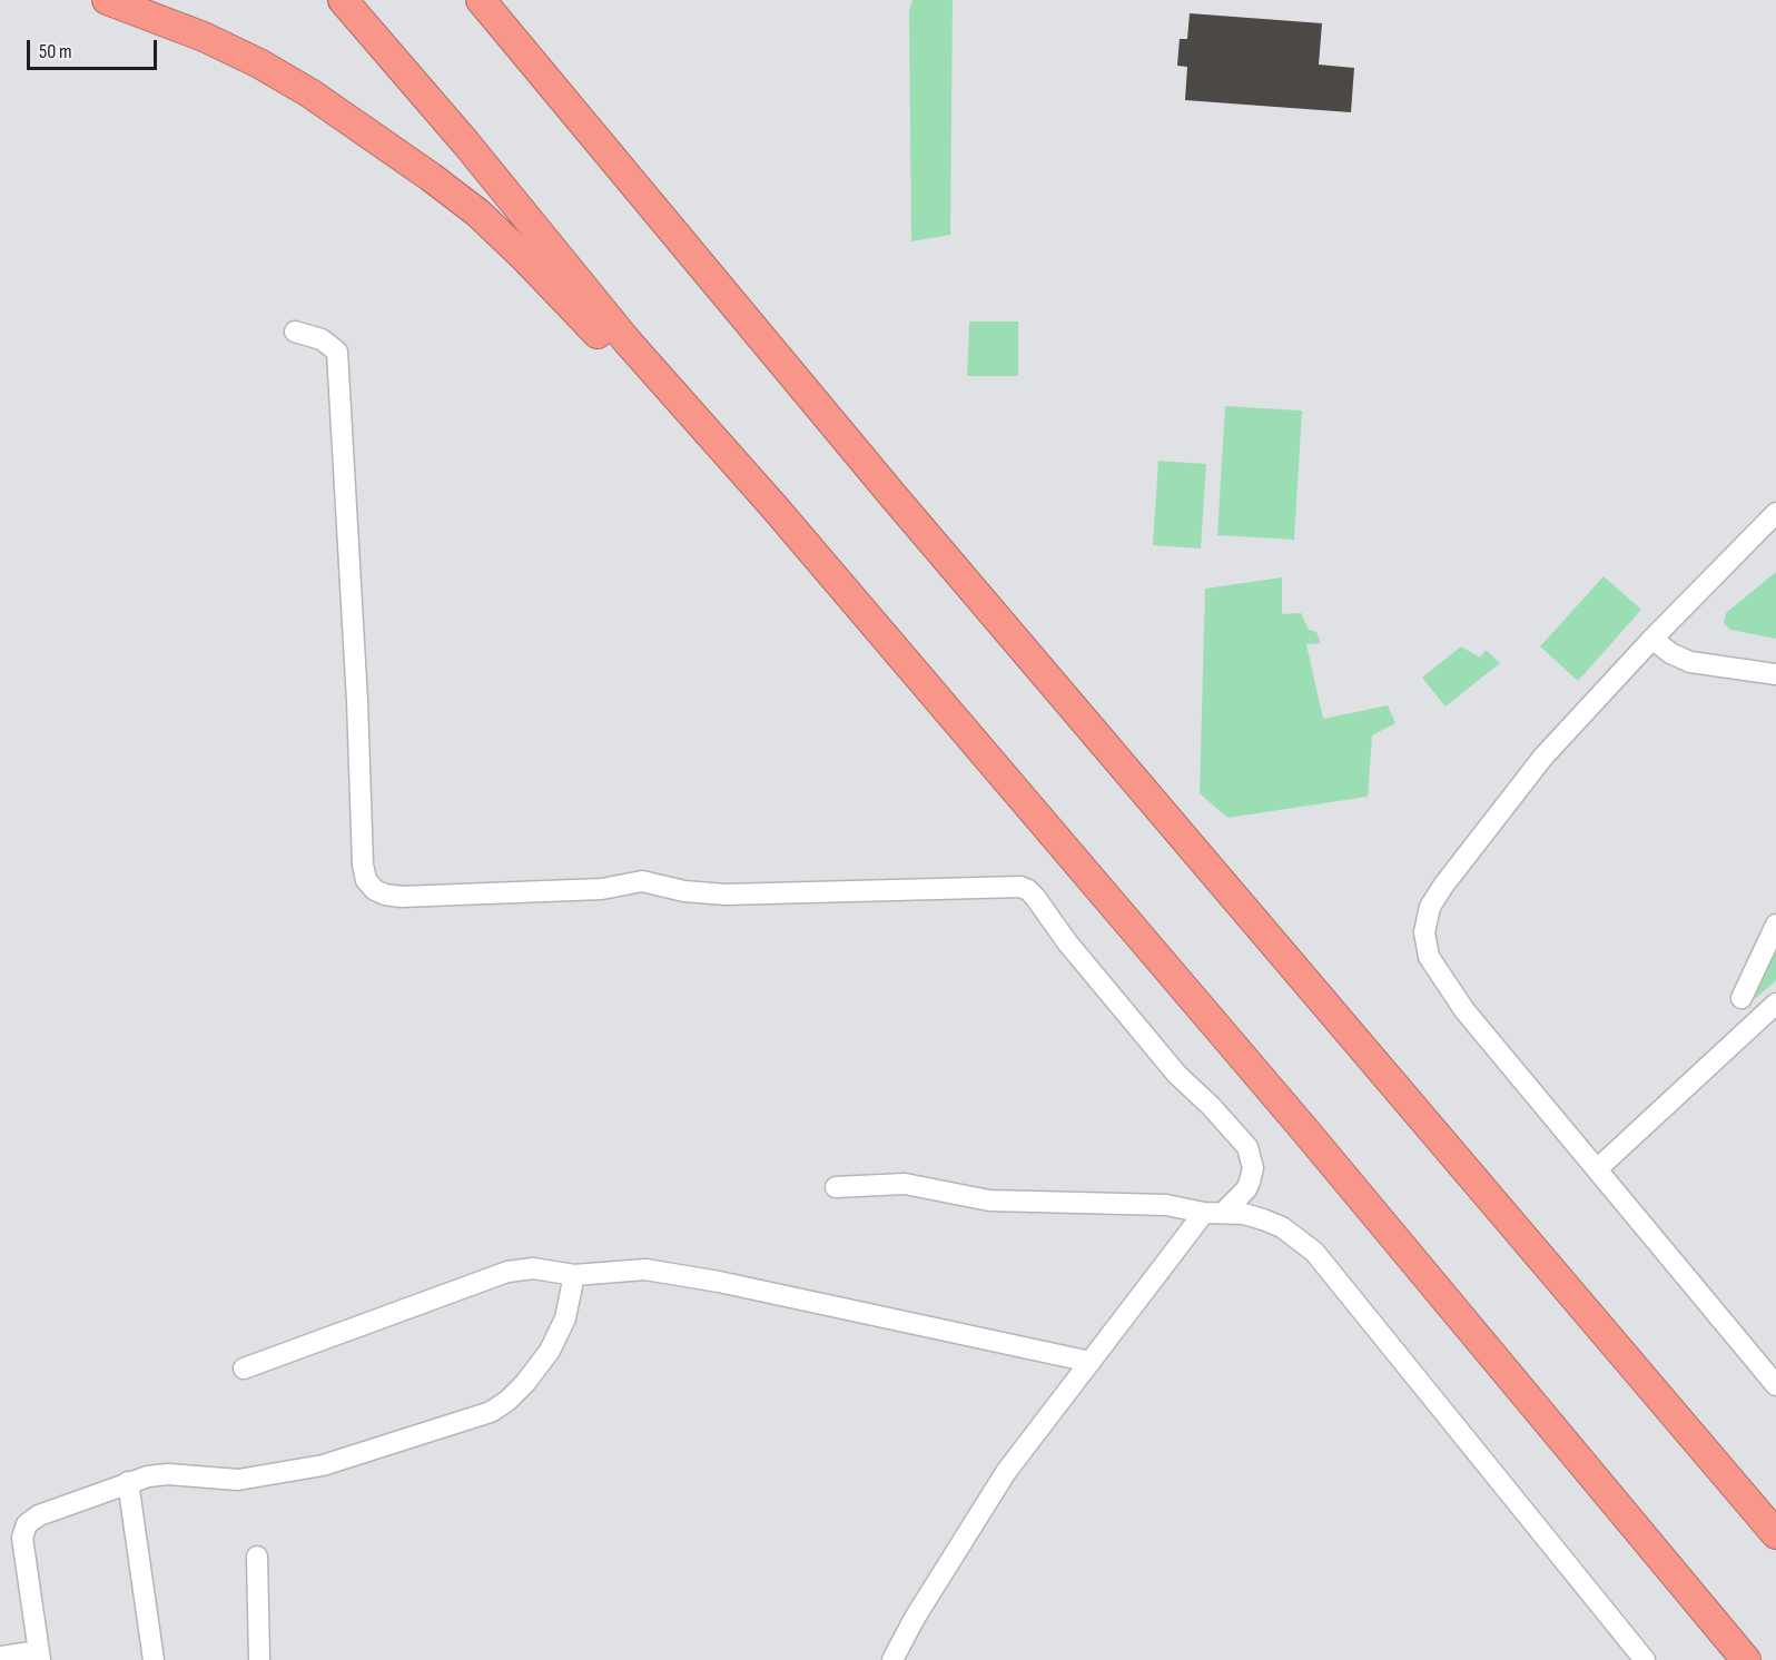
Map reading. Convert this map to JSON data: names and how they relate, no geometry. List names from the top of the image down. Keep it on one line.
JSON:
{"scale_bar":"50 m"}
